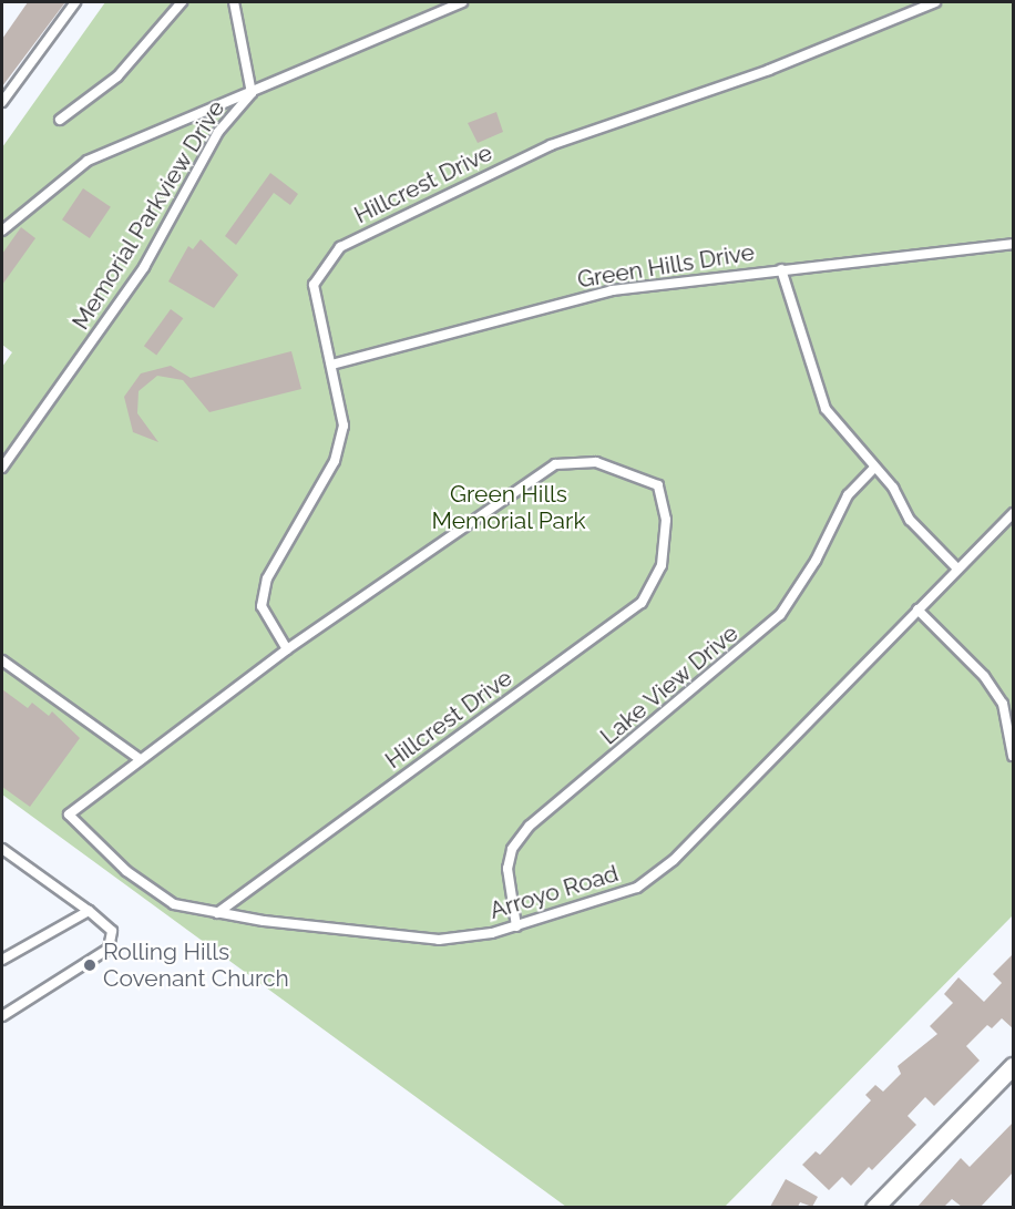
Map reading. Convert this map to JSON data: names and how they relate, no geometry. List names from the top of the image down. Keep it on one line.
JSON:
{"streets":{"lane":["Hillcrest Drive","Memorial Parkview Drive","Green Hills Drive","Lake View Drive","Arroyo Road"]},"crossings":[["Hillcrest Drive","Green Hills Drive"],["Hillcrest Drive","Arroyo Road"],["Lake View Drive","Arroyo Road"]],"parks":["Green Hills Memorial Park"],"places":["Rolling Hills Covenant Church"]}
